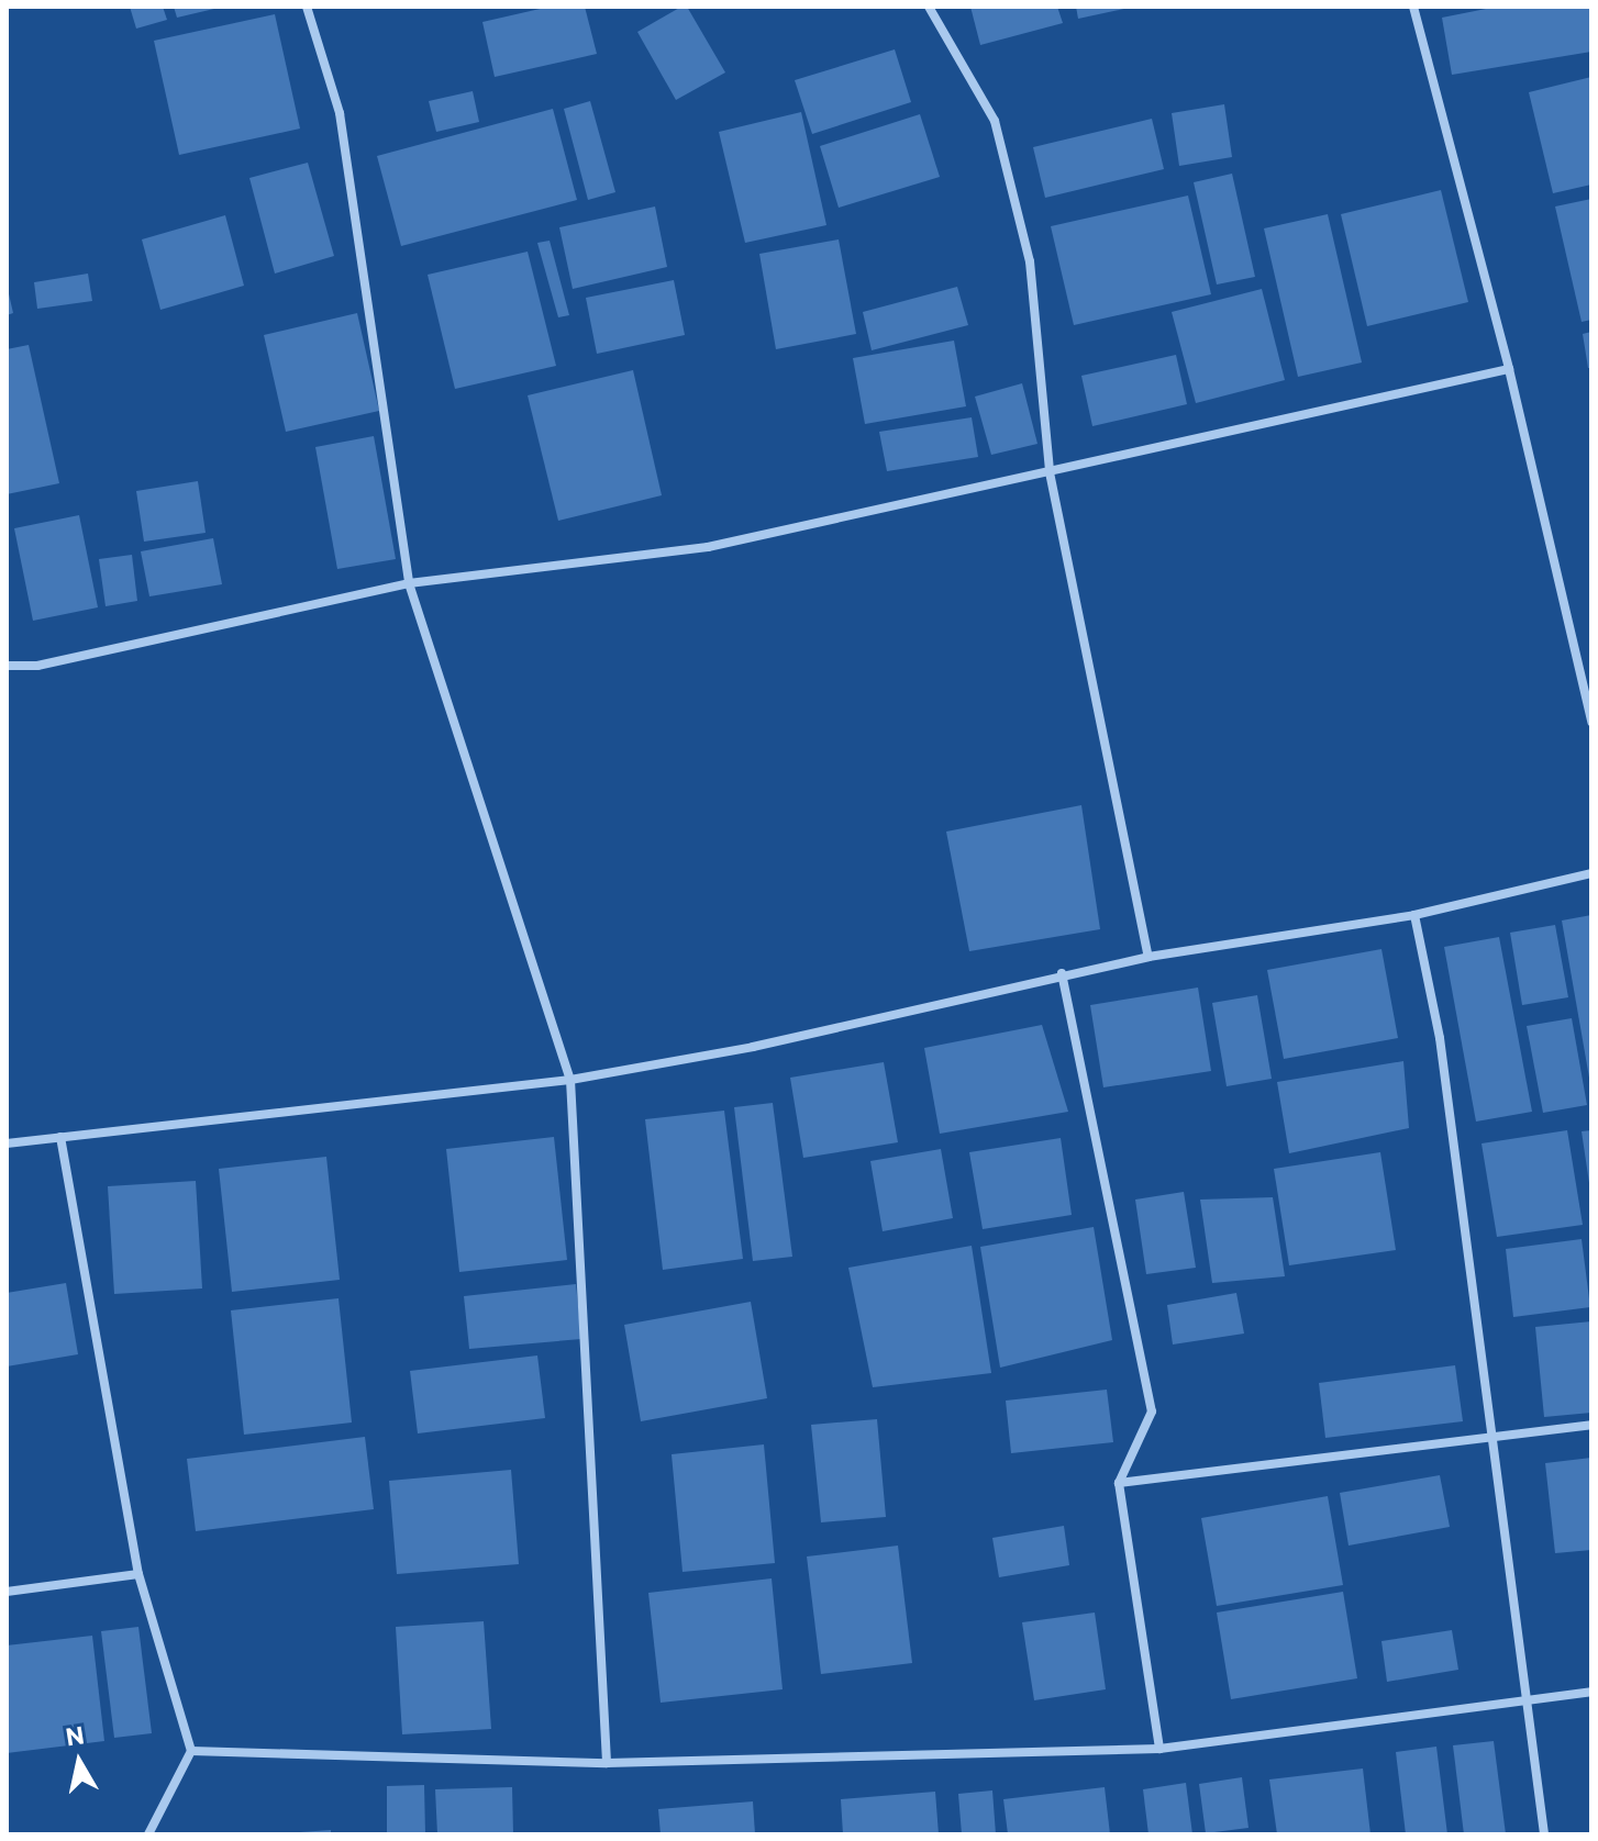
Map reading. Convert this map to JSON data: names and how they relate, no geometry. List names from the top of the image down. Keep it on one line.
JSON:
{"north":"top"}
